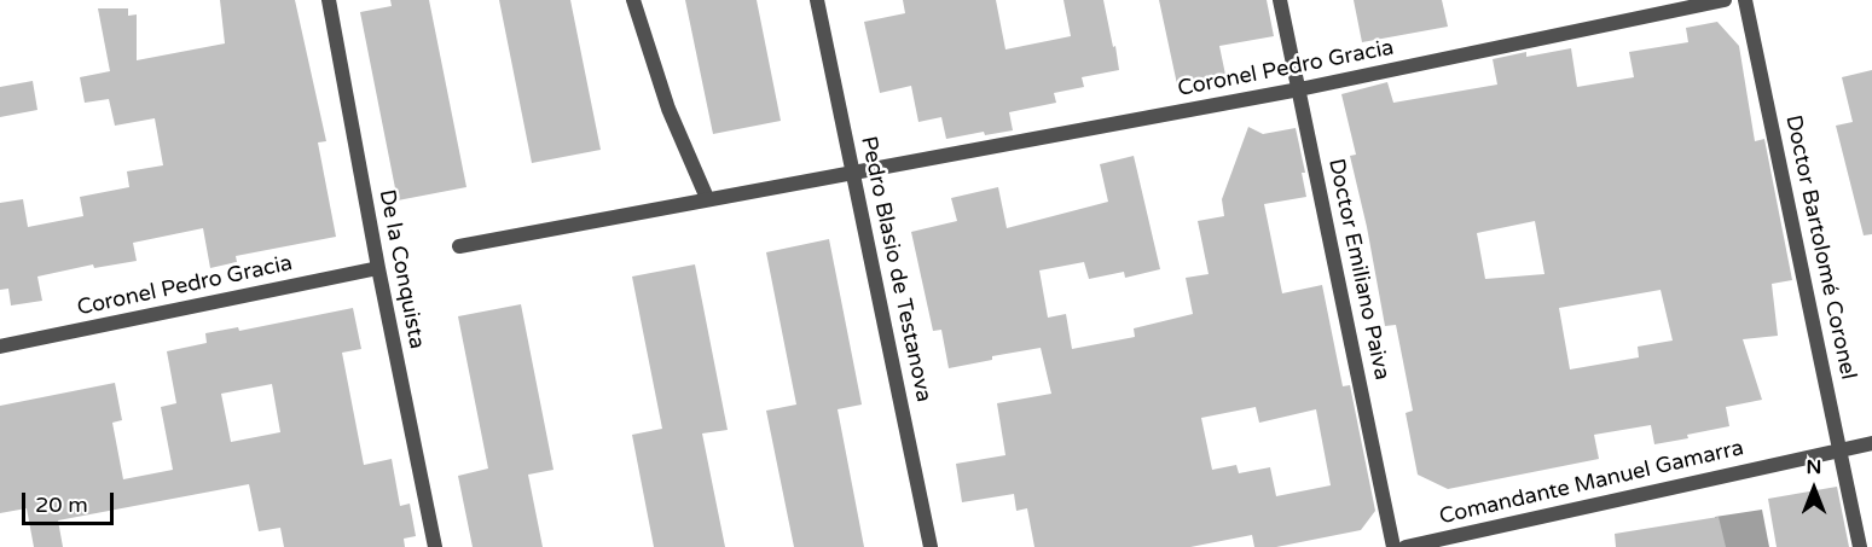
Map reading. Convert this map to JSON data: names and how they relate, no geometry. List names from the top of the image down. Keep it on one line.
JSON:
{"streets":{"street":["Coronel Pedro Gracia","Doctor Bartolomé Coronel","De la Conquista","Pedro Blasio de Testanova","Doctor Emiliano Paiva","Comandante Manuel Gamarra"]},"crossings":[["Coronel Pedro Gracia","De la Conquista"],["Coronel Pedro Gracia","Pedro Blasio de Testanova"],["Coronel Pedro Gracia","Doctor Emiliano Paiva"],["Doctor Bartolomé Coronel","Comandante Manuel Gamarra"]],"scale_bar":"20 m","north":"top"}
